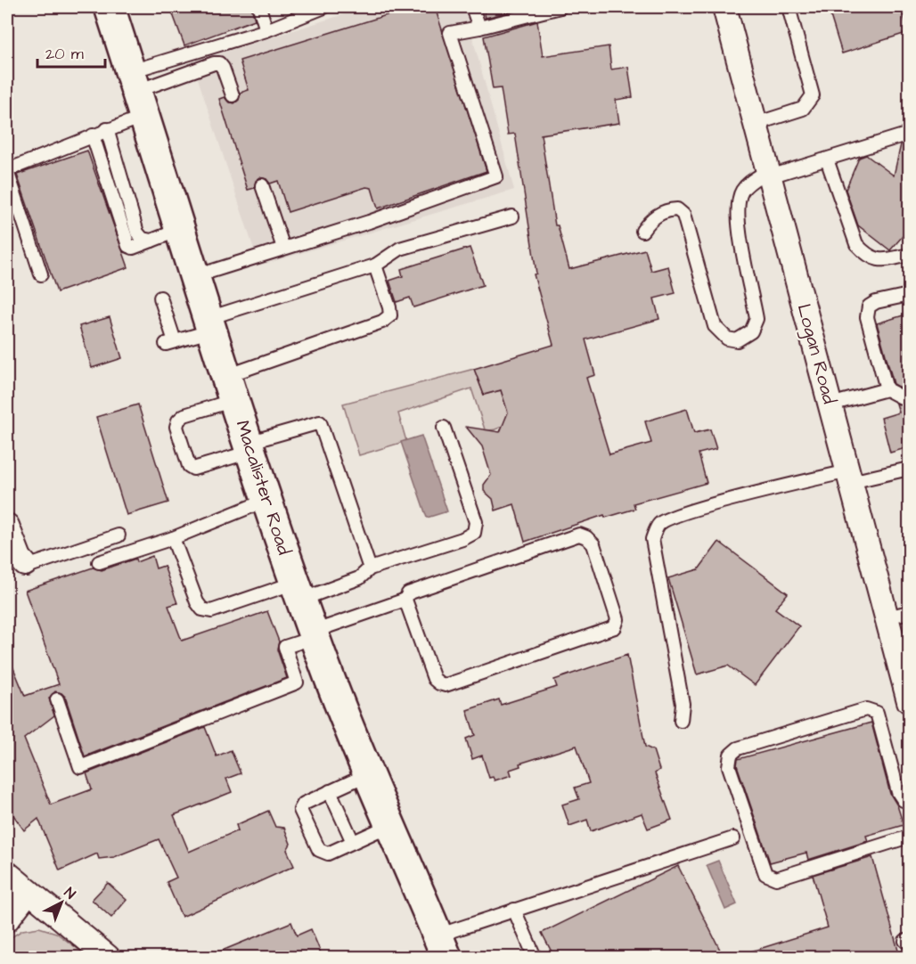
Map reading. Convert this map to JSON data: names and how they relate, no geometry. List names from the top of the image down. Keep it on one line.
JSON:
{"streets":{"main road":["Macalister Road"],"street":["Logan Road"]},"scale_bar":"20 m","north":"top right"}
